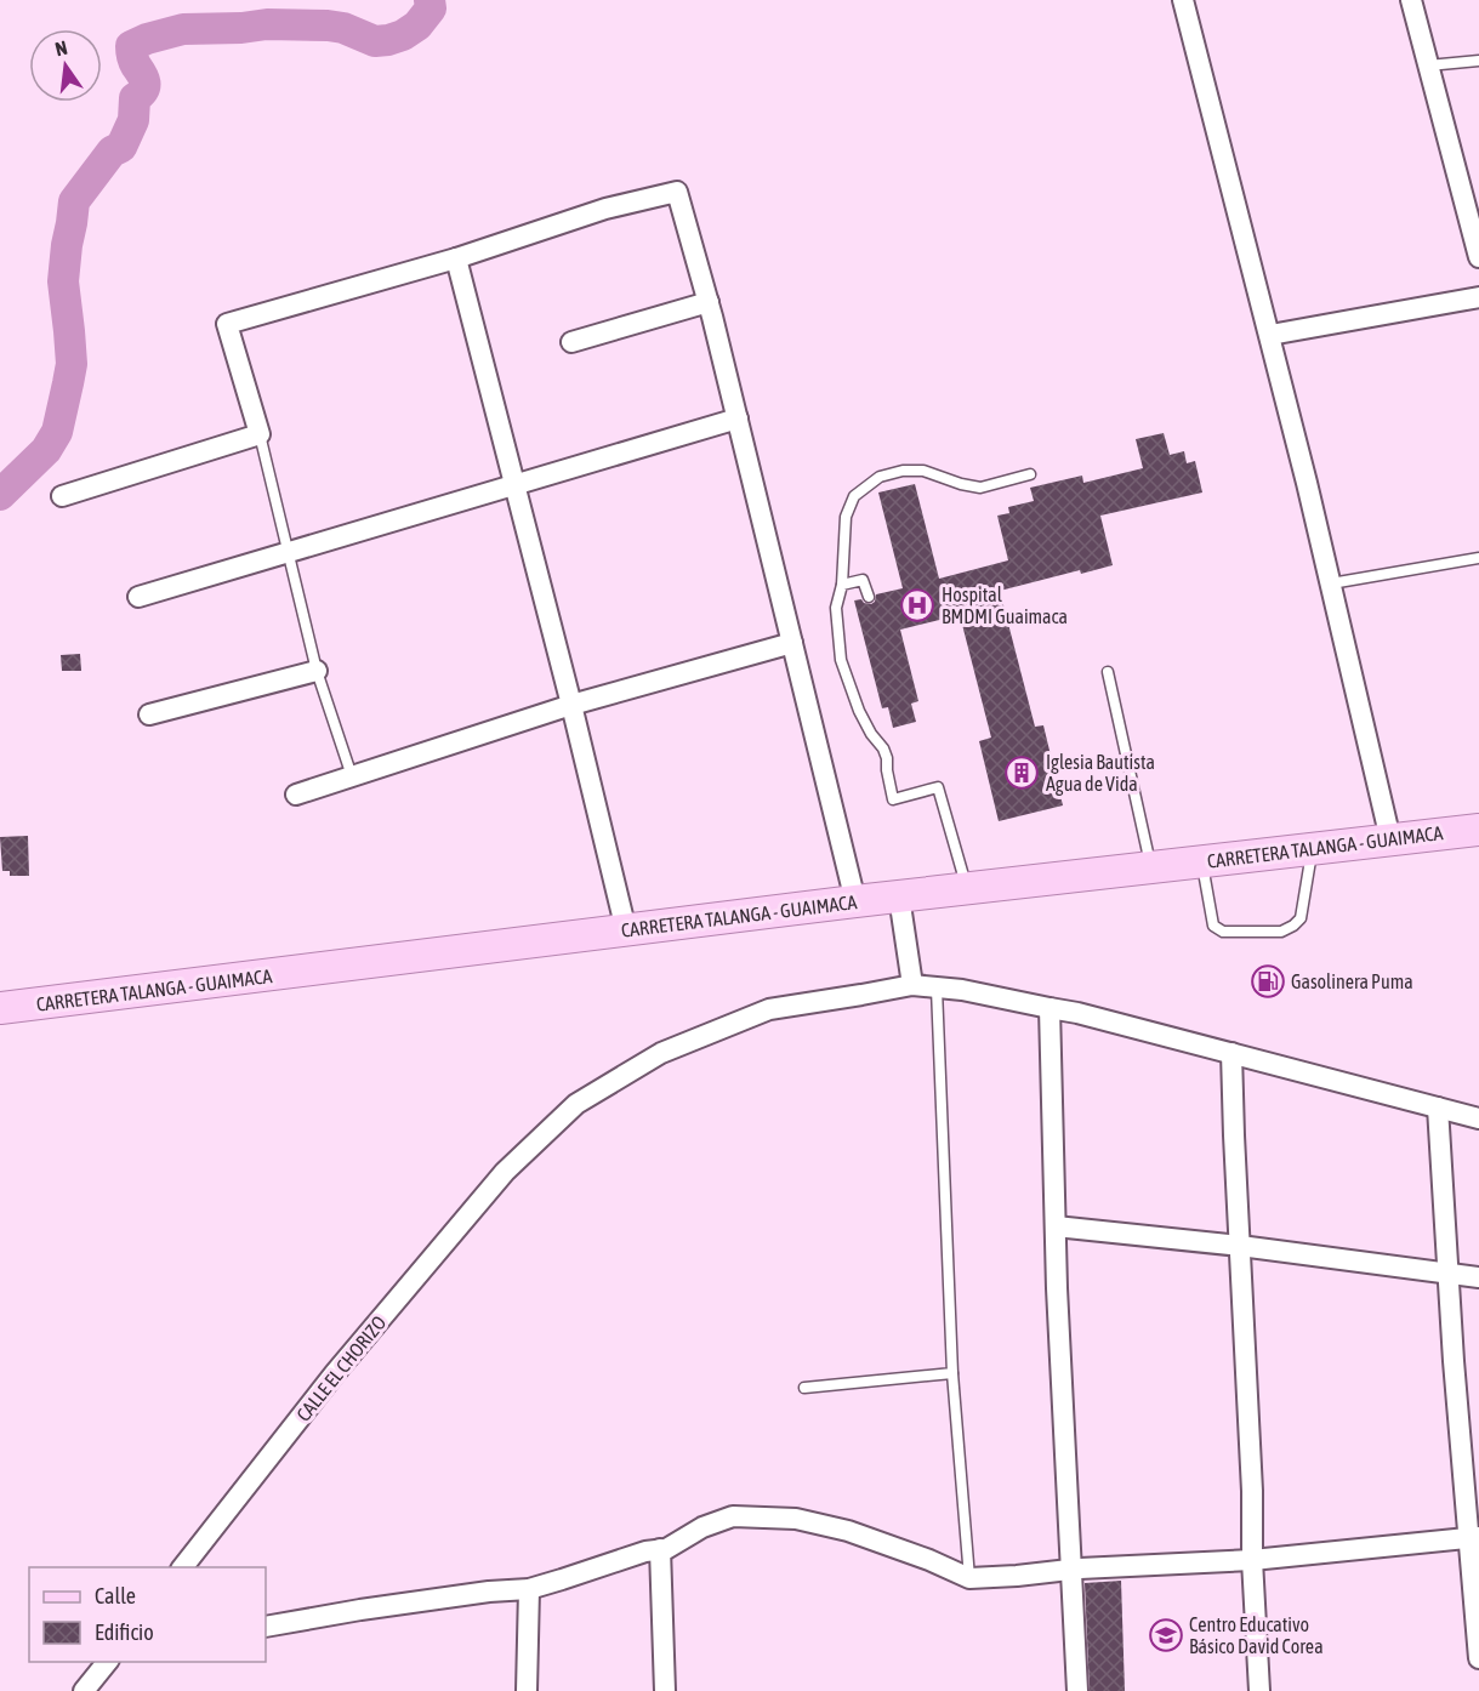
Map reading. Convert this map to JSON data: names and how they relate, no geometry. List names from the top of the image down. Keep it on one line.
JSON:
{"streets":{"main road":["CARRETERA TALANGA - GUAIMACA"],"street":["CALLE EL CHORIZO"]},"places":{"hospital":["Hospital BMDMI Guaimaca"],"building":["Iglesia Bautista Agua de Vida"],"fuel station":["Gasolinera Puma"],"school or university":["Centro Educativo Básico David Corea"]},"legend":["Calle","Edificio"],"north":"top"}
